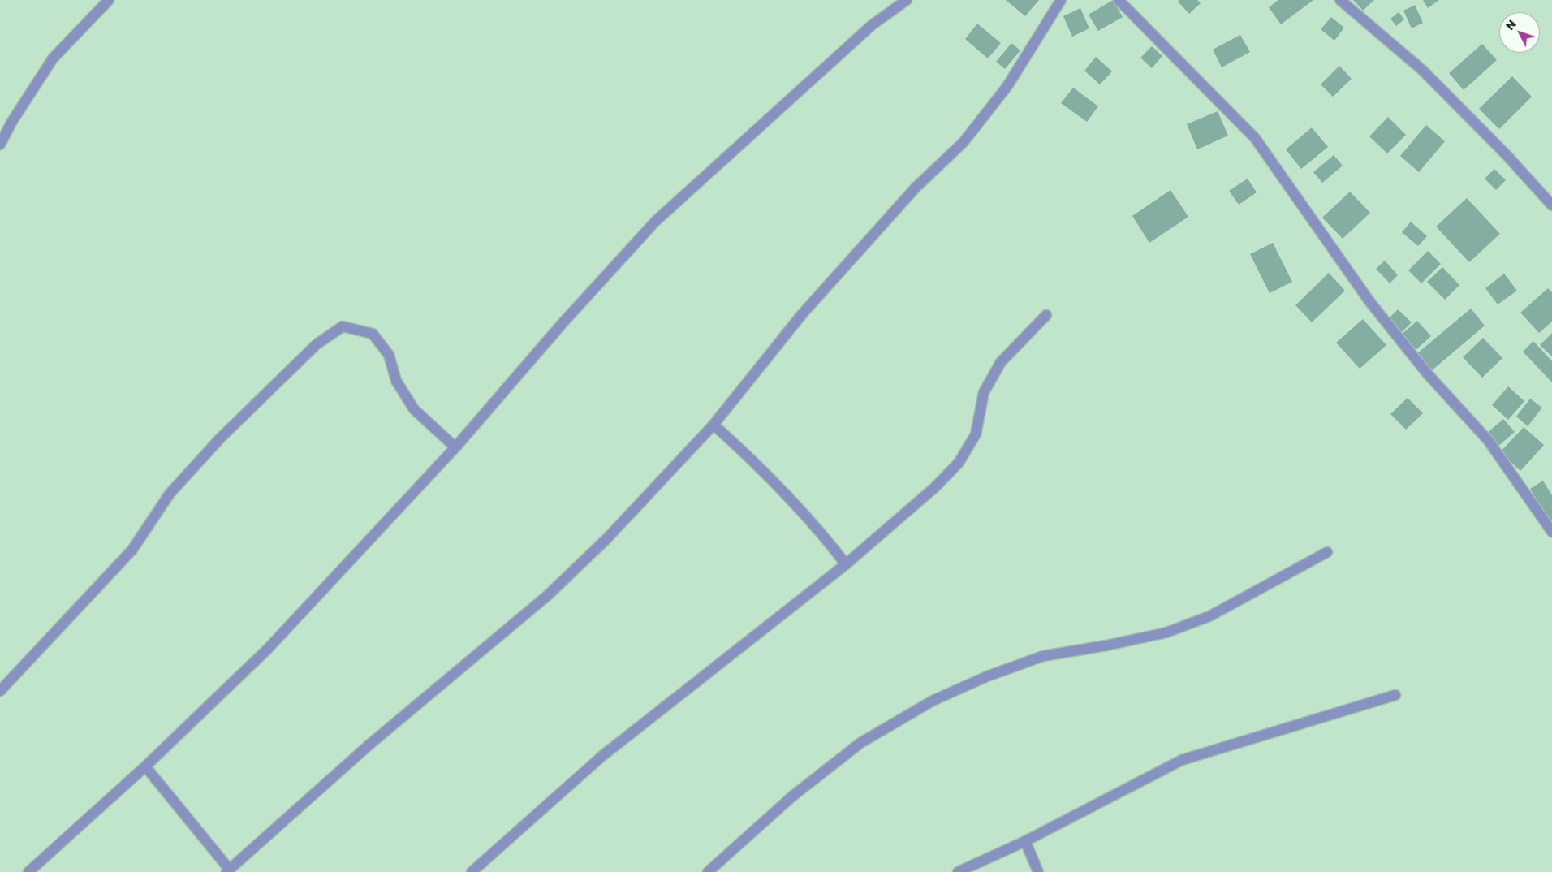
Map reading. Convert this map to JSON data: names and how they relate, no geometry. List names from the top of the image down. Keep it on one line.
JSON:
{"north":"top left"}
